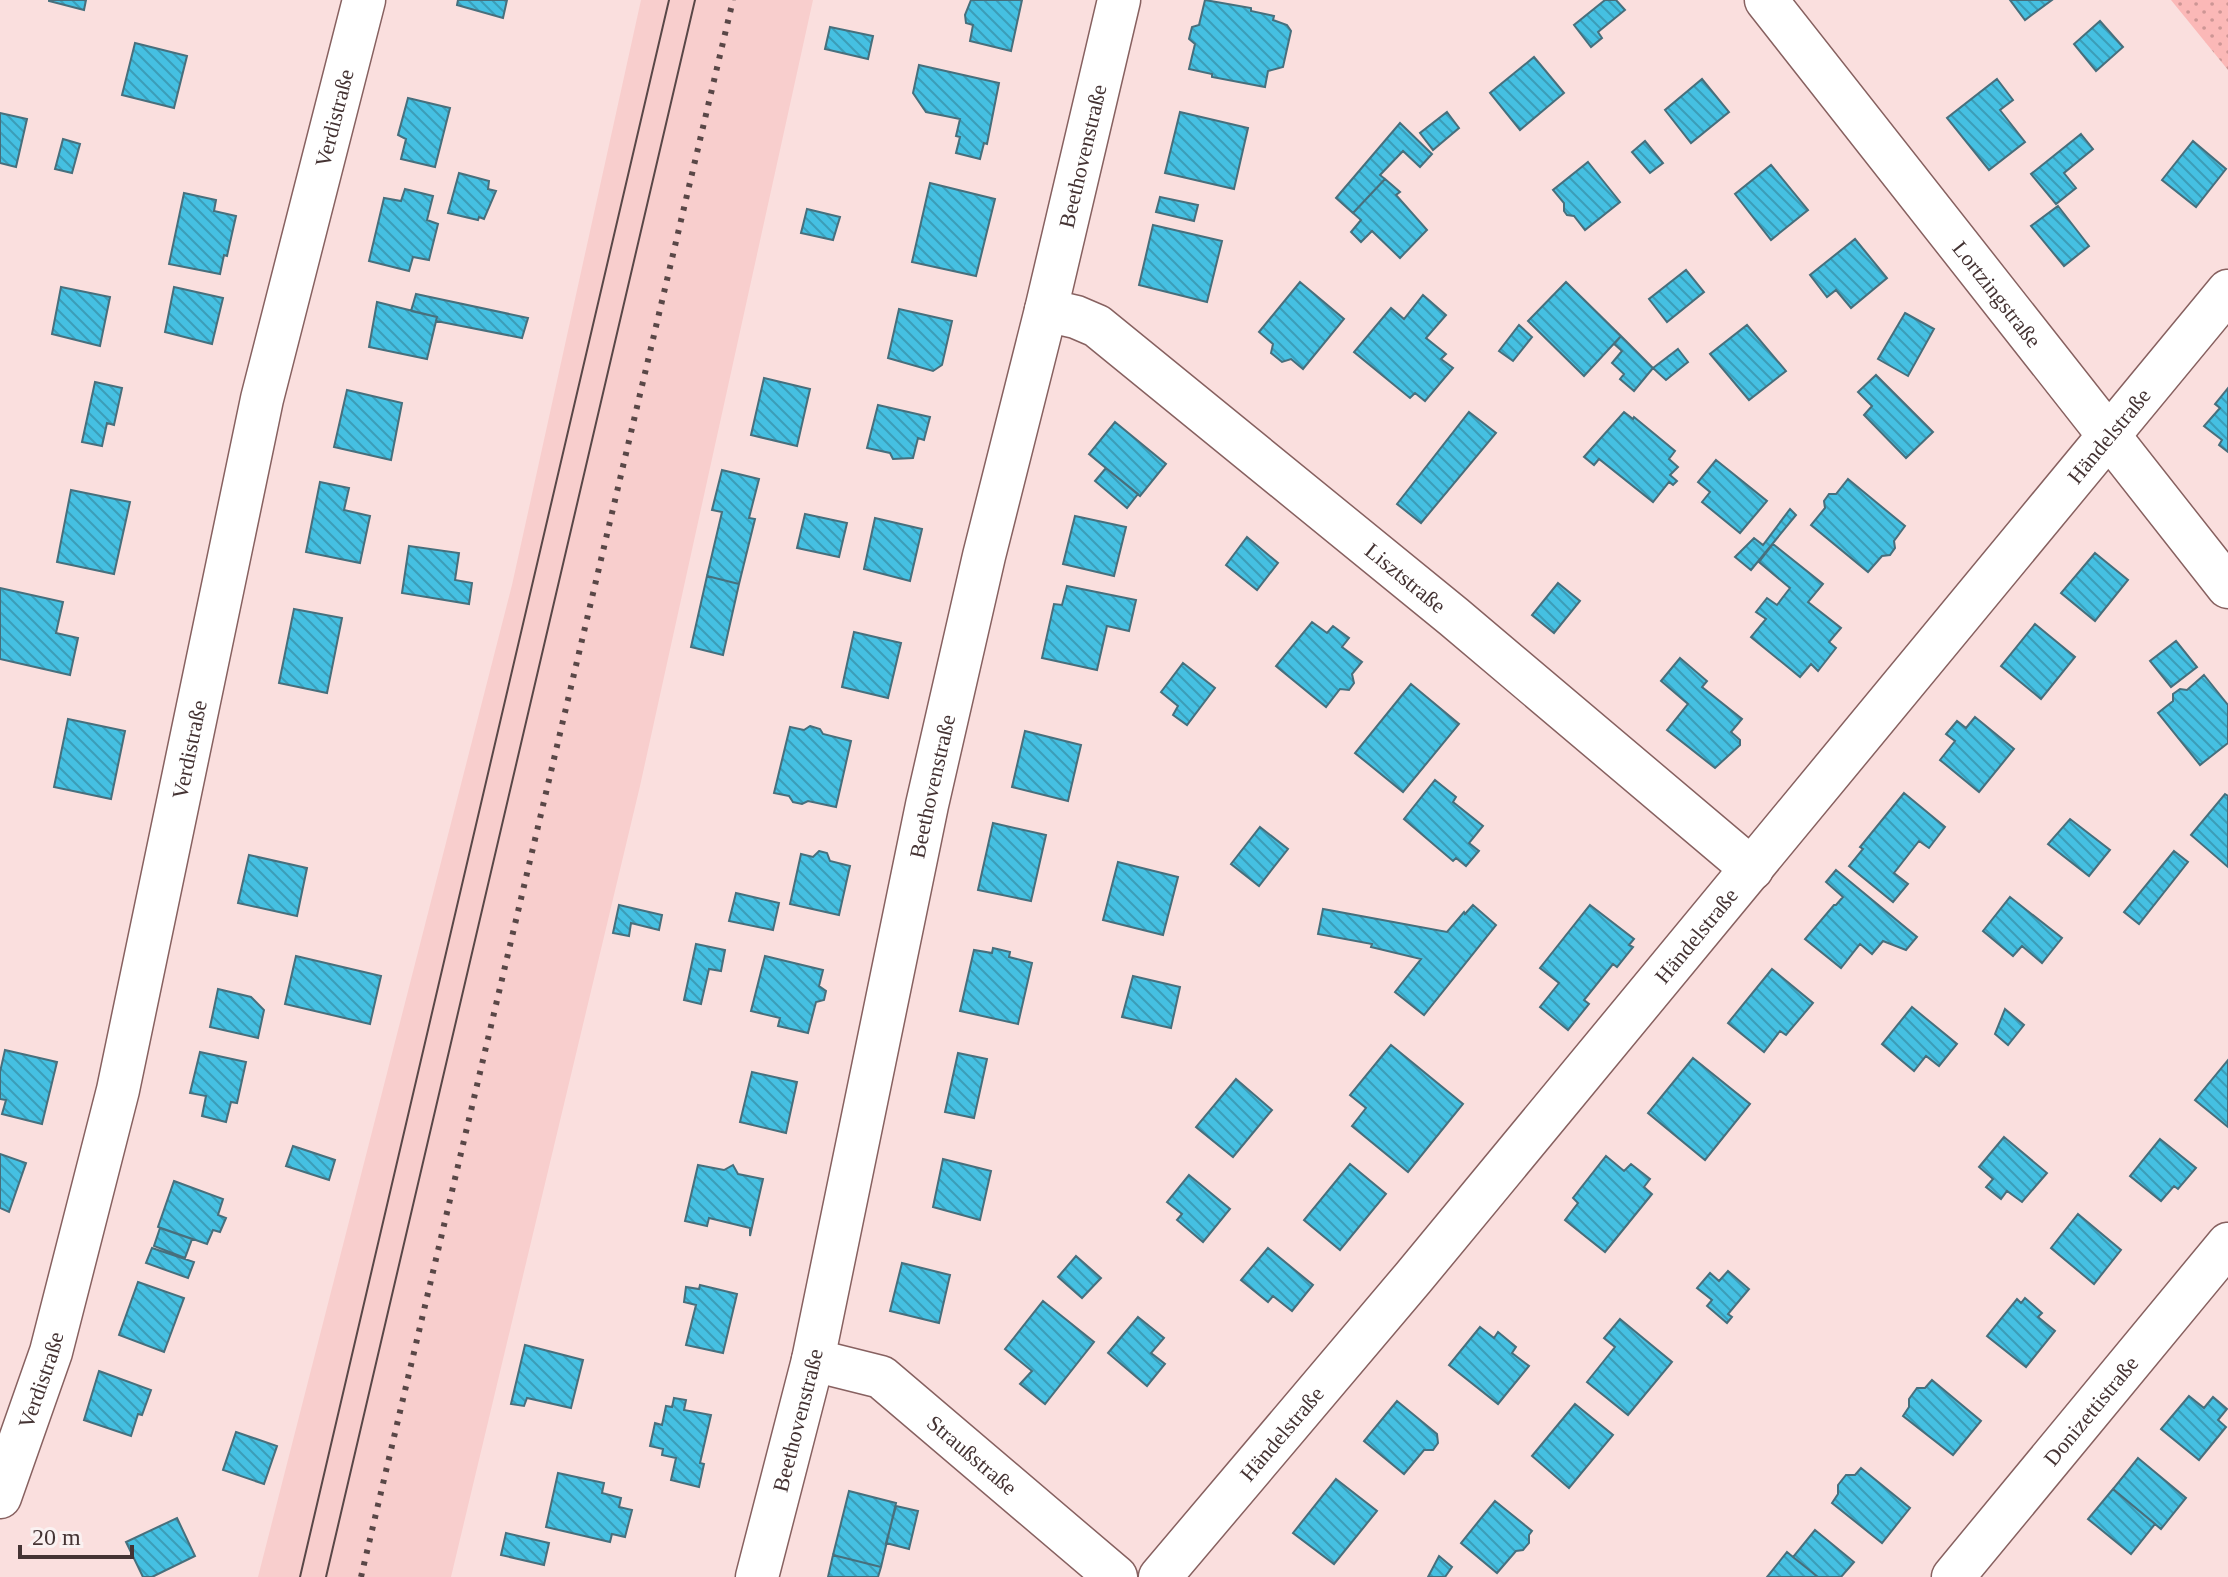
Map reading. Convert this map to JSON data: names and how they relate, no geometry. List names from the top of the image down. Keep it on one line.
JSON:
{"streets":{"street":["Verdistraße","Beethovenstraße","Lortzingstraße","Händelstraße","Lisztstraße","Donizettistraße","Straußstraße"]},"crossings":[["Beethovenstraße","Lisztstraße"],["Beethovenstraße","Straußstraße"],["Lortzingstraße","Händelstraße"],["Händelstraße","Lisztstraße"]],"scale_bar":"20 m"}
